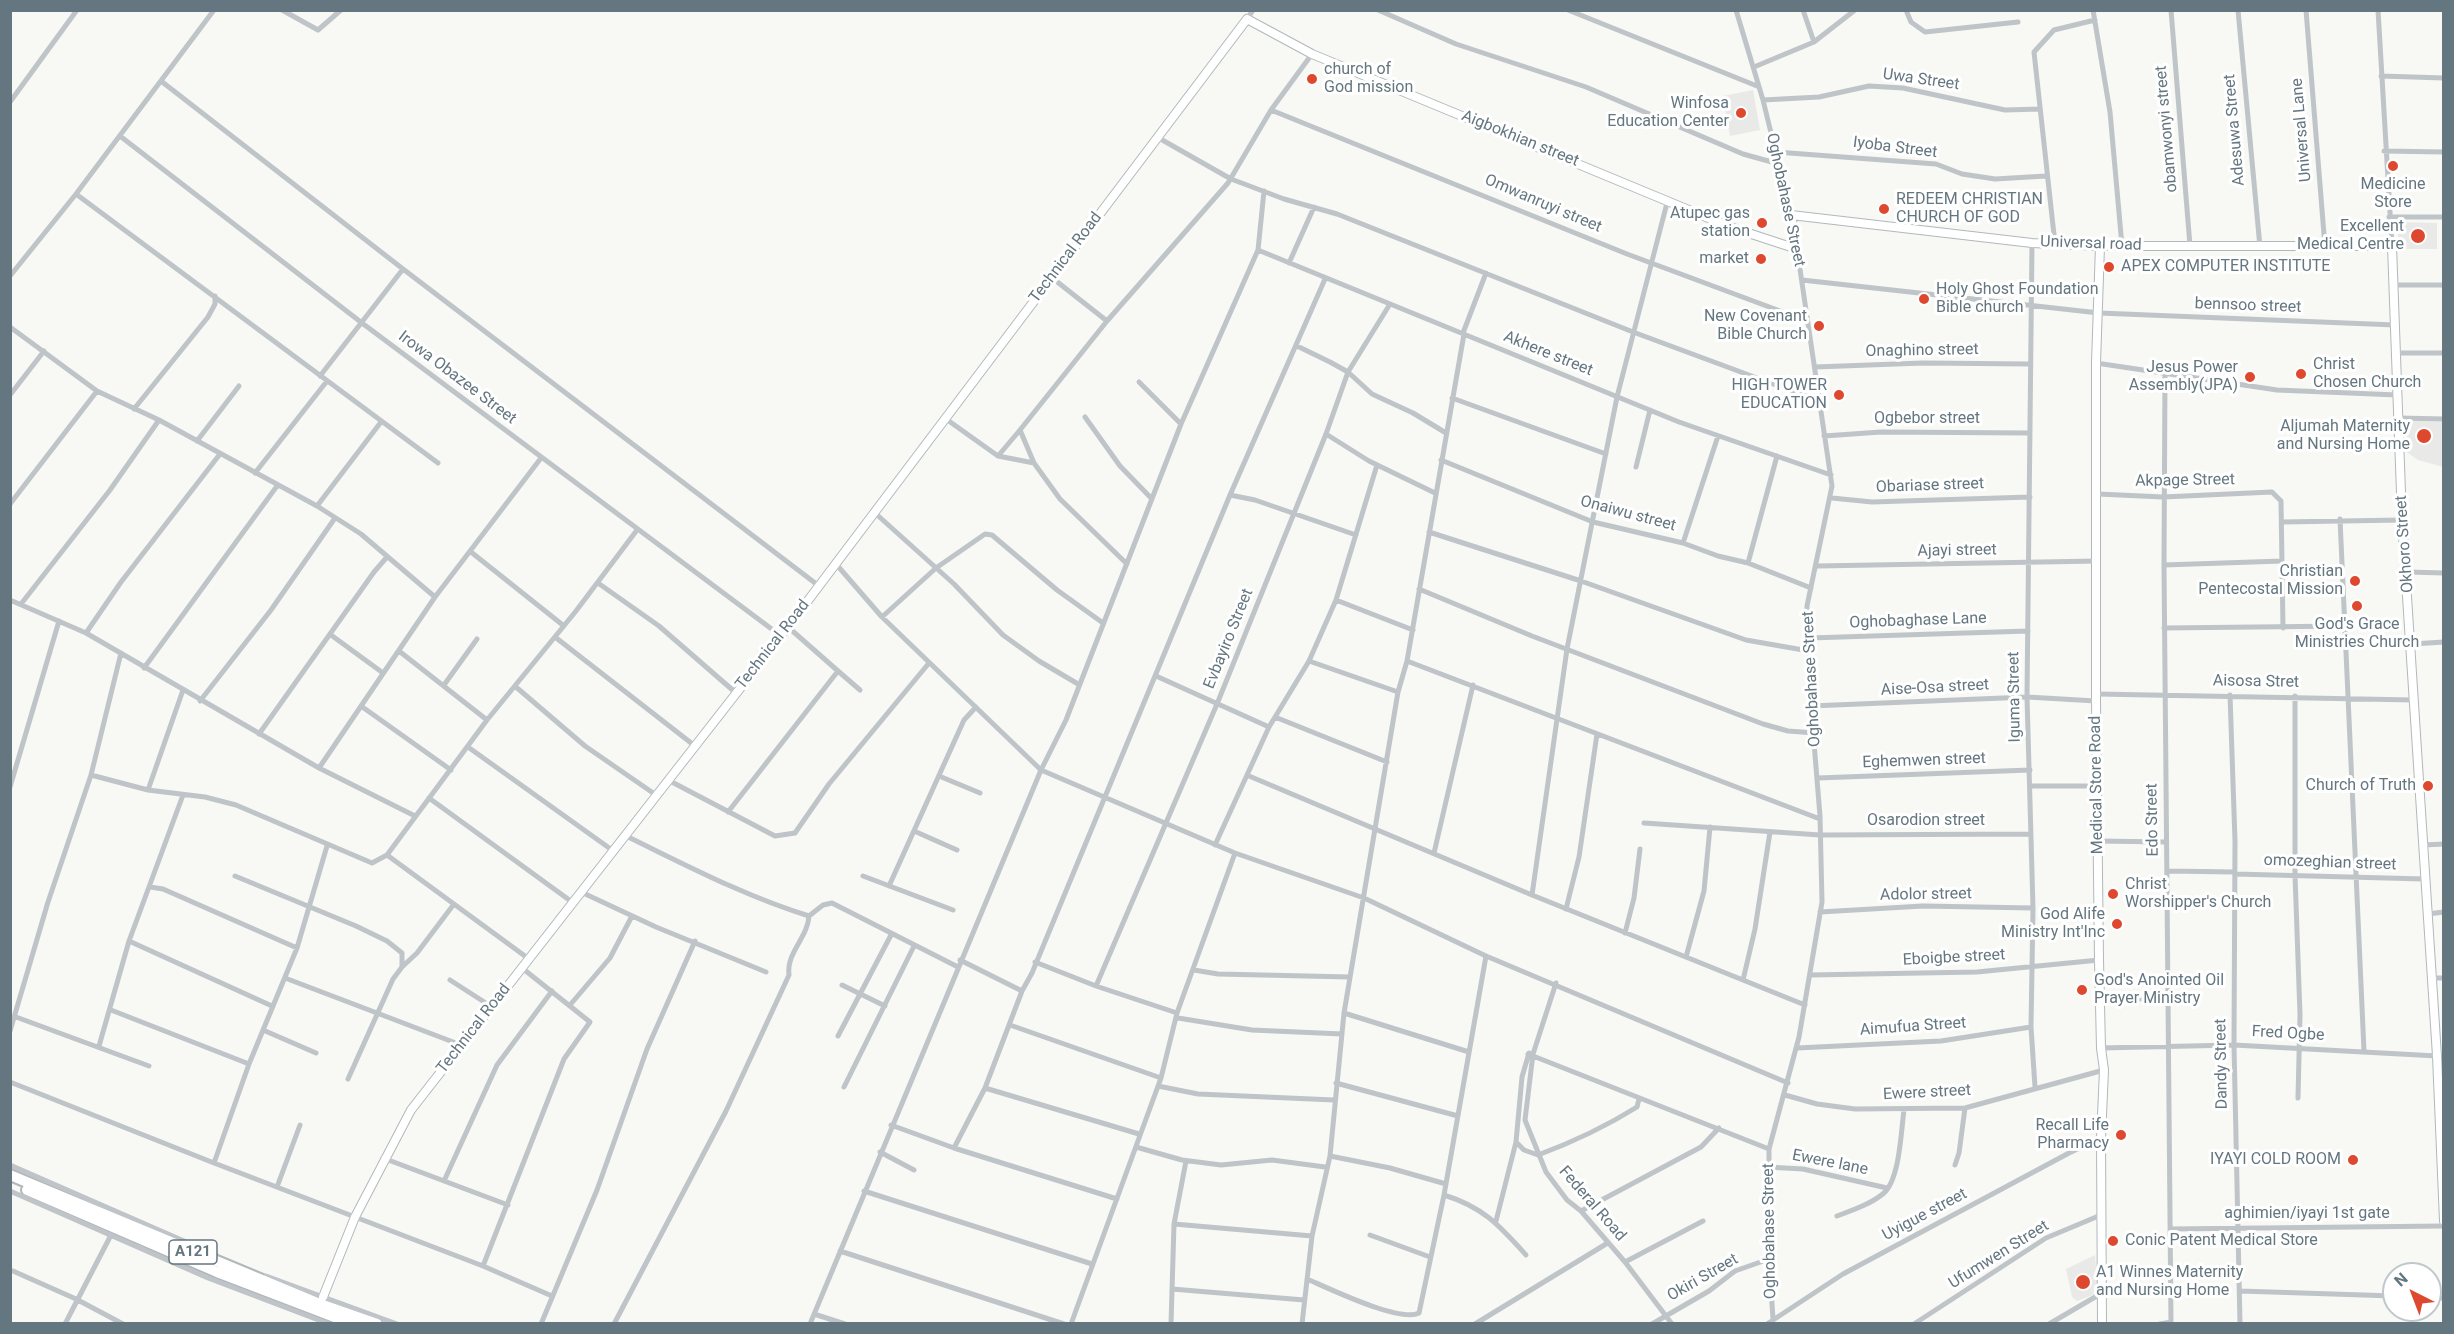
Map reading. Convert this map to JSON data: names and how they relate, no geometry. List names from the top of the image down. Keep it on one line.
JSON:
{"streets":{"highway":["A121"],"street":["Uwa Street","obamwonyi street","Adesuwa Street","Universal Lane","Aigbokhian street","Iyoba Street","Oghobahase Street","Omwanruyi street","Universal road","Technical Road","bennsoo street","Onaghino street","Akhere street","Irowa Obazee Street","Ogbebor street","Akpage Street","Obariase street","Onaiwu street","Okhoro Street","Ajayi street","Oghobaghase Lane","Evbayiro Street","Aisosa Stret","Aise-Osa street","Iguma Street","Eghemwen street","Medical Store Road","Edo Street","Osarodion street","omozeghian street","Adolor street","Eboigbe street","Aimufua Street","Fred Ogbe","Dandy Street","Ewere street","Ewere lane","Federal Road","aghimien/iyayi 1st gate","Uyigue street","Ufumwen Street","Okiri Street"]},"crossings":[["Uwa Street","Oghobahase Street"],["obamwonyi street","Universal road"],["Adesuwa Street","Universal road"],["Universal Lane","Universal road"],["Aigbokhian street","Oghobahase Street"],["Aigbokhian street","Technical Road"],["Iyoba Street","Oghobahase Street"],["Oghobahase Street","Omwanruyi street"],["Oghobahase Street","Universal road"],["Oghobahase Street","bennsoo street"],["Oghobahase Street","Onaghino street"],["Oghobahase Street","Akhere street"],["Oghobahase Street","Ogbebor street"],["Oghobahase Street","Obariase street"],["Oghobahase Street","Onaiwu street"],["Oghobahase Street","Ajayi street"],["Oghobahase Street","Oghobaghase Lane"],["Oghobahase Street","Aise-Osa street"],["Oghobahase Street","Eghemwen street"],["Oghobahase Street","Osarodion street"],["Oghobahase Street","Adolor street"],["Oghobahase Street","Eboigbe street"],["Oghobahase Street","Aimufua Street"],["Oghobahase Street","Ewere street"],["Oghobahase Street","Ewere lane"],["Oghobahase Street","Uyigue street"],["Oghobahase Street","Okiri Street"],["Universal road","Okhoro Street"],["Universal road","Iguma Street"],["Universal road","Medical Store Road"],["Technical Road","Irowa Obazee Street"],["bennsoo street","Okhoro Street"],["bennsoo street","Iguma Street"],["bennsoo street","Medical Store Road"],["Onaghino street","Iguma Street"],["Akhere street","Evbayiro Street"],["Ogbebor street","Iguma Street"],["Akpage Street","Medical Store Road"],["Akpage Street","Edo Street"],["Obariase street","Iguma Street"],["Okhoro Street","Aisosa Stret"],["Okhoro Street","omozeghian street"],["Okhoro Street","Fred Ogbe"],["Ajayi street","Iguma Street"],["Ajayi street","Medical Store Road"],["Oghobaghase Lane","Iguma Street"],["Aisosa Stret","Aise-Osa street"],["Aisosa Stret","Medical Store Road"],["Aisosa Stret","Edo Street"],["Aisosa Stret","Dandy Street"],["Aise-Osa street","Iguma Street"],["Aise-Osa street","Medical Store Road"],["Iguma Street","Eghemwen street"],["Iguma Street","Osarodion street"],["Iguma Street","Adolor street"],["Iguma Street","Eboigbe street"],["Iguma Street","Aimufua Street"],["Iguma Street","Ewere street"],["Medical Store Road","Eboigbe street"],["Medical Store Road","Fred Ogbe"],["Medical Store Road","Ewere street"],["Medical Store Road","Uyigue street"],["Medical Store Road","Ufumwen Street"],["Edo Street","omozeghian street"],["Edo Street","Fred Ogbe"],["Edo Street","aghimien/iyayi 1st gate"],["omozeghian street","Dandy Street"],["Fred Ogbe","Dandy Street"],["Dandy Street","aghimien/iyayi 1st gate"],["Ewere street","Ewere lane"],["Federal Road","Okiri Street"]],"places":["church of God mission","Winfosa Education Center","Medicine Store","REDEEM CHRISTIAN CHURCH OF GOD","Atupec gas station","Excellent Medical Centre","market","APEX COMPUTER INSTITUTE","Holy Ghost Foundation Bible church","New Covenant Bible Church","Christ Chosen Church","Jesus Power Assembly(JPA)","HIGH TOWER EDUCATION","Aljumah Maternity and Nursing Home","Christian Pentecostal Mission","God's Grace Ministries Church","Church of Truth","Christ Worshipper's Church","God Alife Ministry Int'Inc","God's Anointed Oil Prayer Ministry","Recall Life Pharmacy","IYAYI COLD ROOM","Conic Patent Medical Store","A1 Winnes Maternity and Nursing Home"],"north":"top left"}
